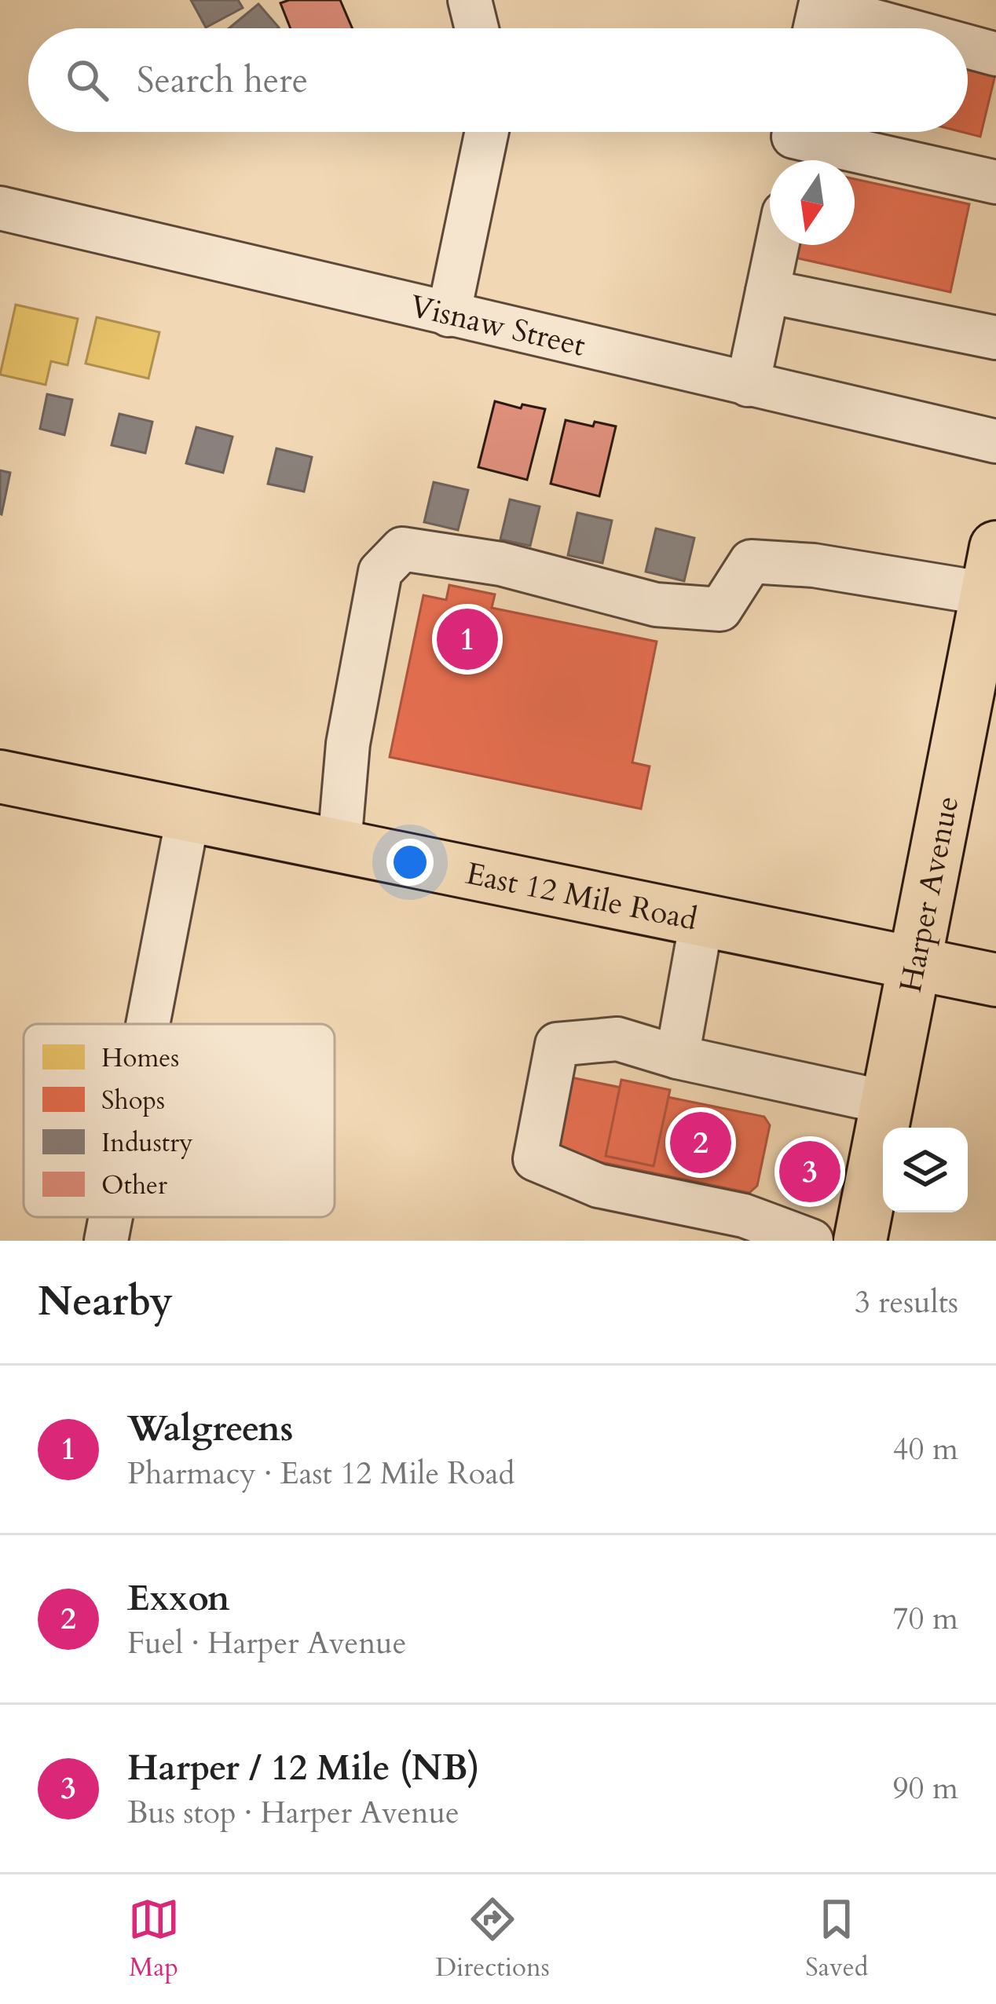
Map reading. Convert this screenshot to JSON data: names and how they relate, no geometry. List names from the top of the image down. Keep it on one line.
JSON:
{"streets":{"main road":["Harper Avenue","East 12 Mile Road"],"street":["Visnaw Street"]},"crossings":[["Harper Avenue","East 12 Mile Road"]],"legend":["Homes","Shops","Industry","Other"],"north":"bottom","page":{"search":"Search here","pins":["1","2","3"],"heading":["Nearby","3 results"],"list":[{"mark":"1","name":"Walgreens","note":"Pharmacy · East 12 Mile Road","value":"40 m"},{"mark":"2","name":"Exxon","note":"Fuel · Harper Avenue","value":"70 m"},{"mark":"3","name":"Harper / 12 Mile (NB)","note":"Bus stop · Harper Avenue","value":"90 m"}],"nav":["Map","Directions","Saved"]}}
